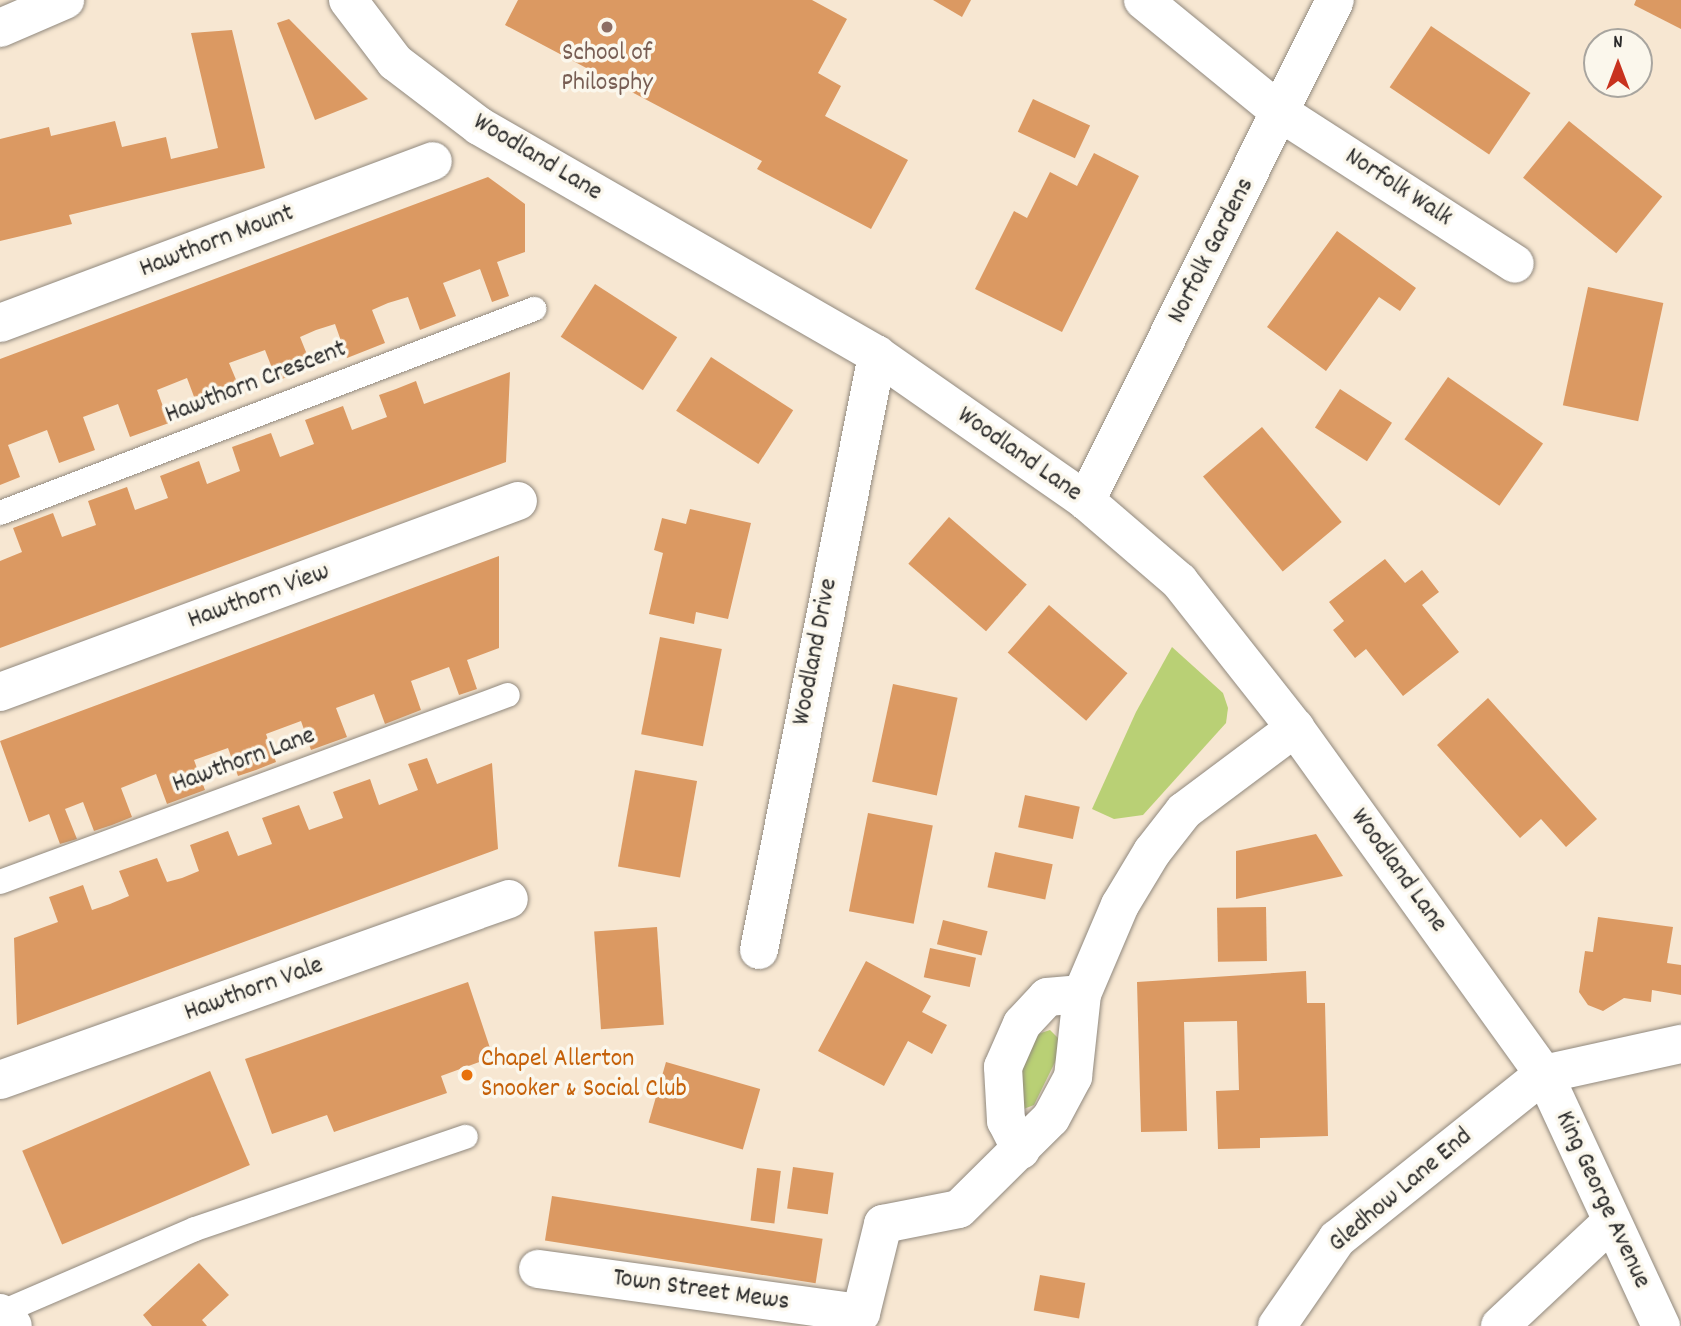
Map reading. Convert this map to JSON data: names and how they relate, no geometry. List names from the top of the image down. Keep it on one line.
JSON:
{"streets":{"street":["Woodland Lane","Norfolk Walk","Hawthorn Mount","Norfolk Gardens","Hawthorn View","Woodland Drive","Hawthorn Vale","Gledhow Lane End","King George Avenue","Town Street Mews"],"lane":["Hawthorn Crescent","Hawthorn Lane"]},"crossings":[["Woodland Lane","Norfolk Gardens"],["Woodland Lane","Woodland Drive"],["Woodland Lane","Gledhow Lane End"],["Woodland Lane","King George Avenue"],["Woodland Lane","Town Street Mews"],["Norfolk Walk","Norfolk Gardens"],["Gledhow Lane End","King George Avenue"]],"places":["School of Philosphy","Chapel Allerton Snooker & Social Club"],"north":"top"}
